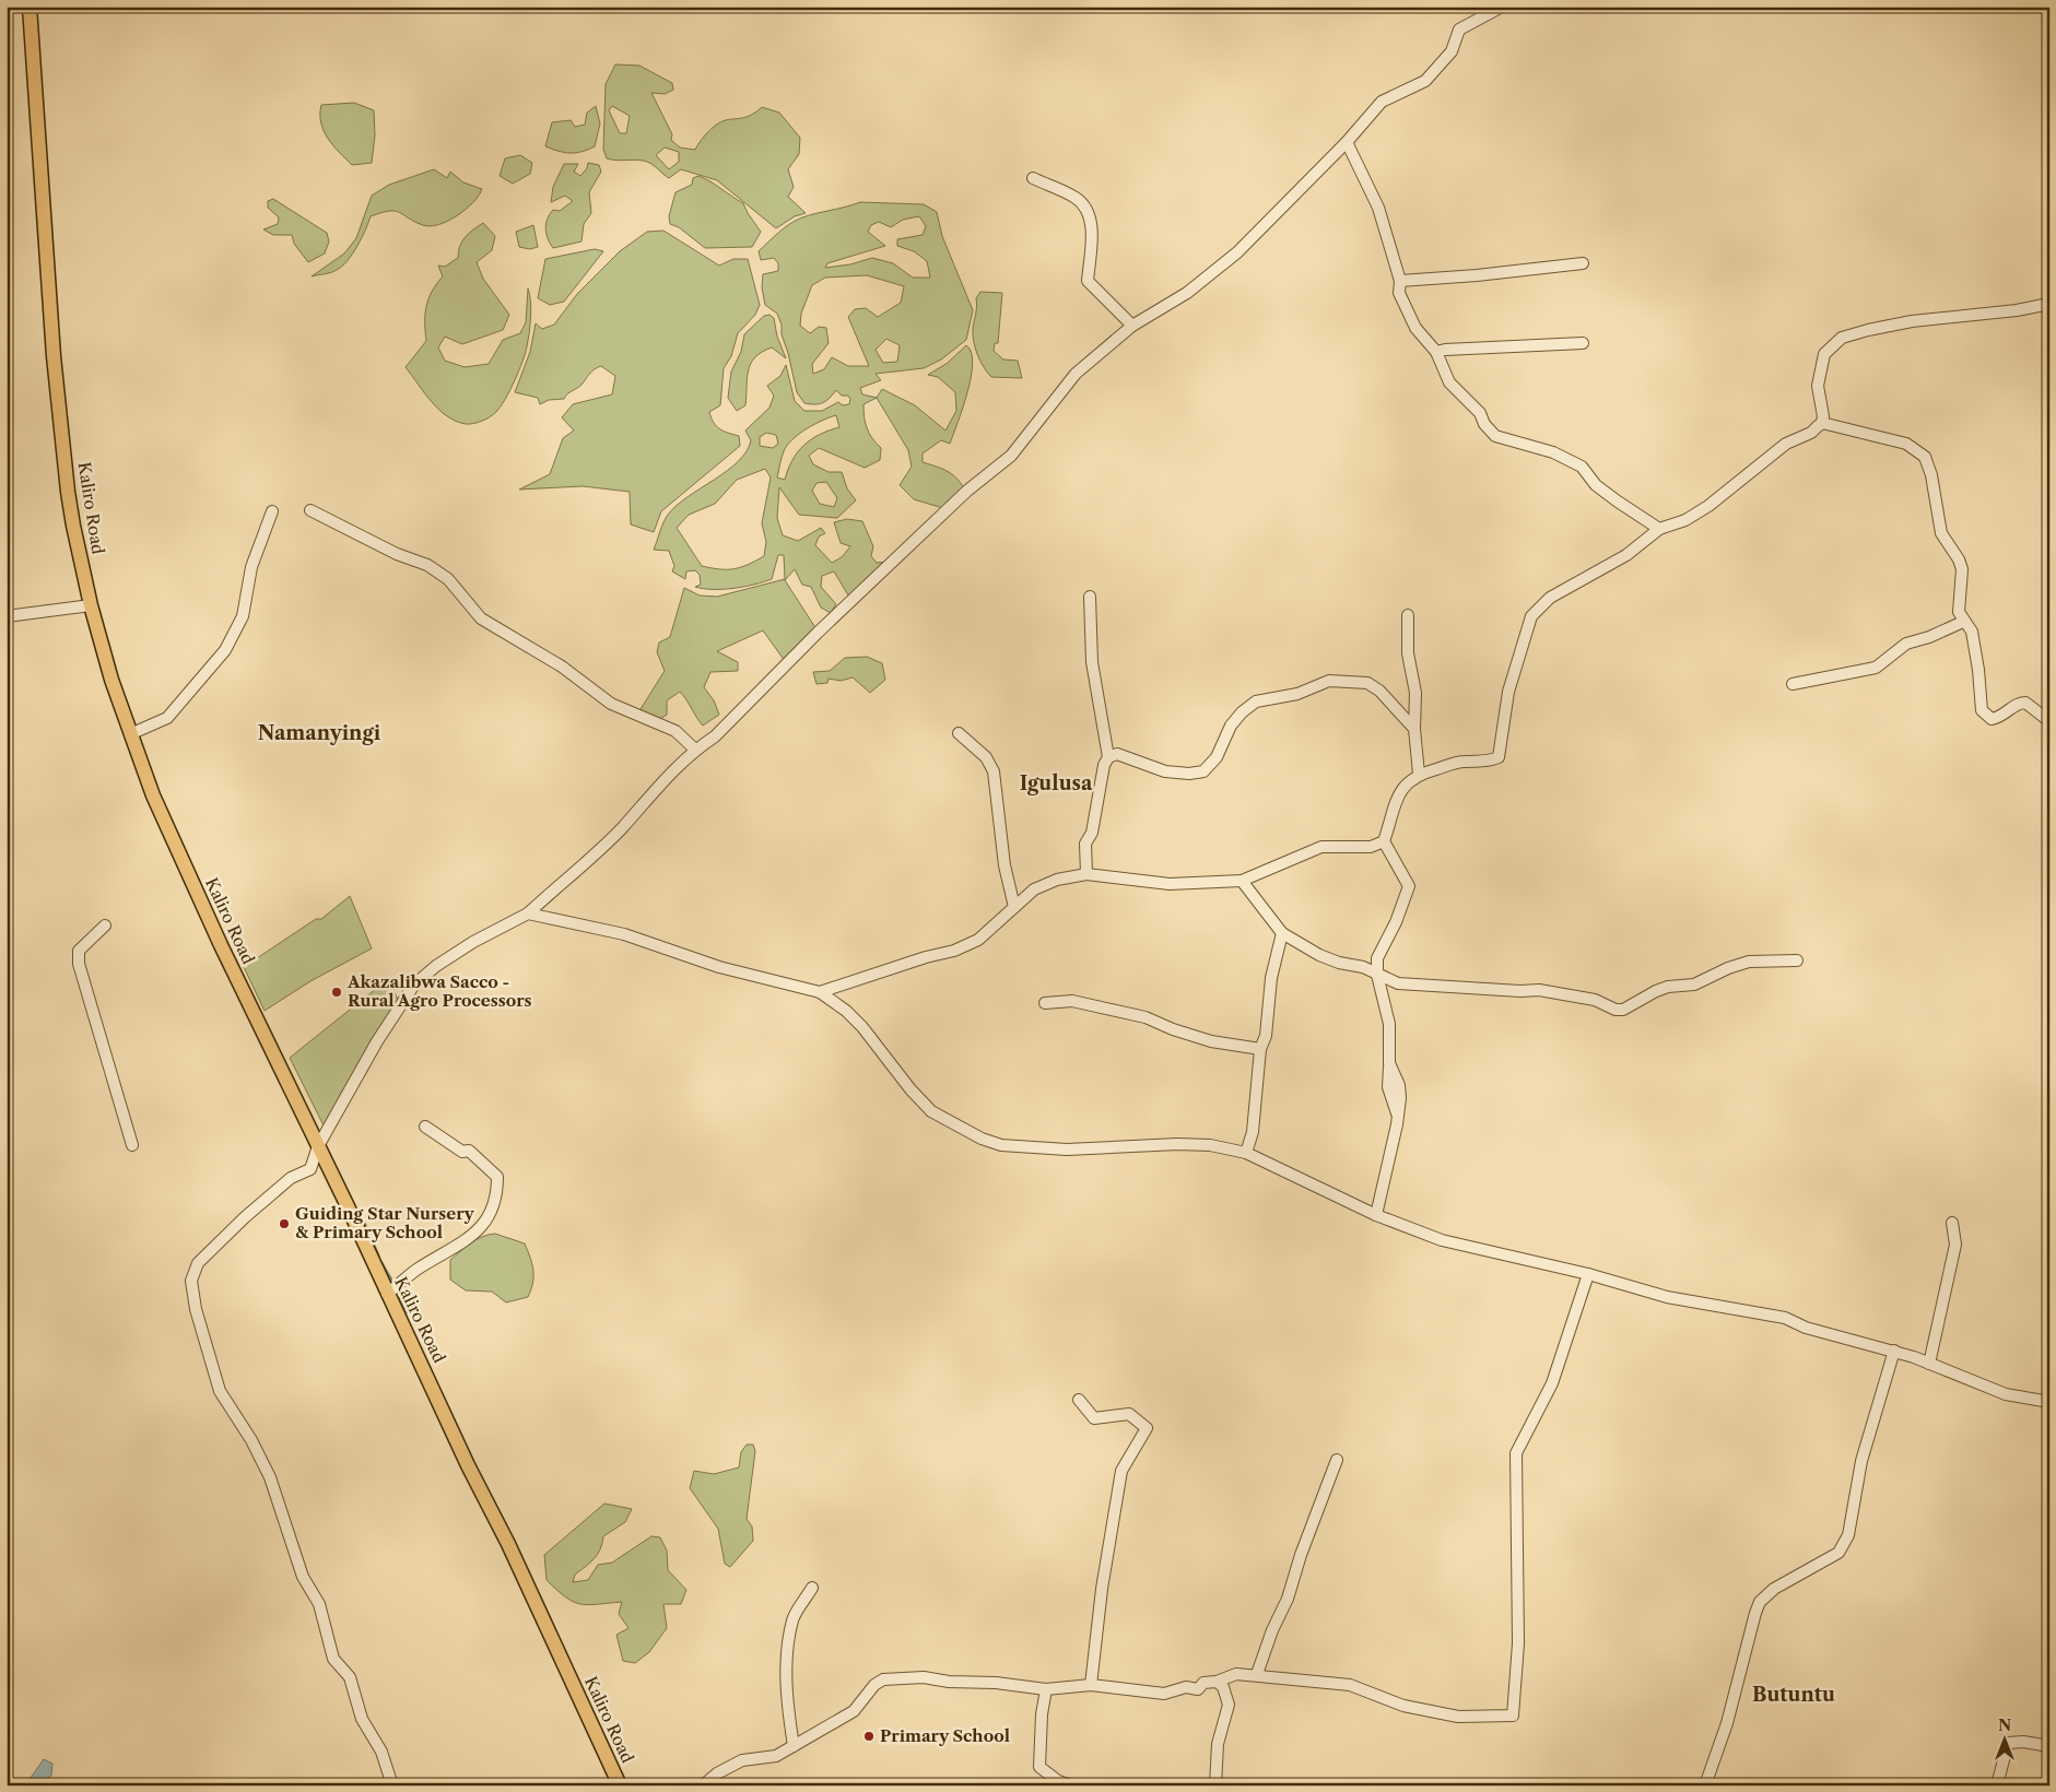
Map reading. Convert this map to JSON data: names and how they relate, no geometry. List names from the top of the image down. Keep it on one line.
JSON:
{"streets":{"main road":["Kaliro Road"]},"districts":["Namanyingi","Igulusa","Butuntu"],"places":["Akazalibwa Sacco - Rural Agro Processors","Guiding Star Nursery & Primary School","Primary School"],"north":"top"}
